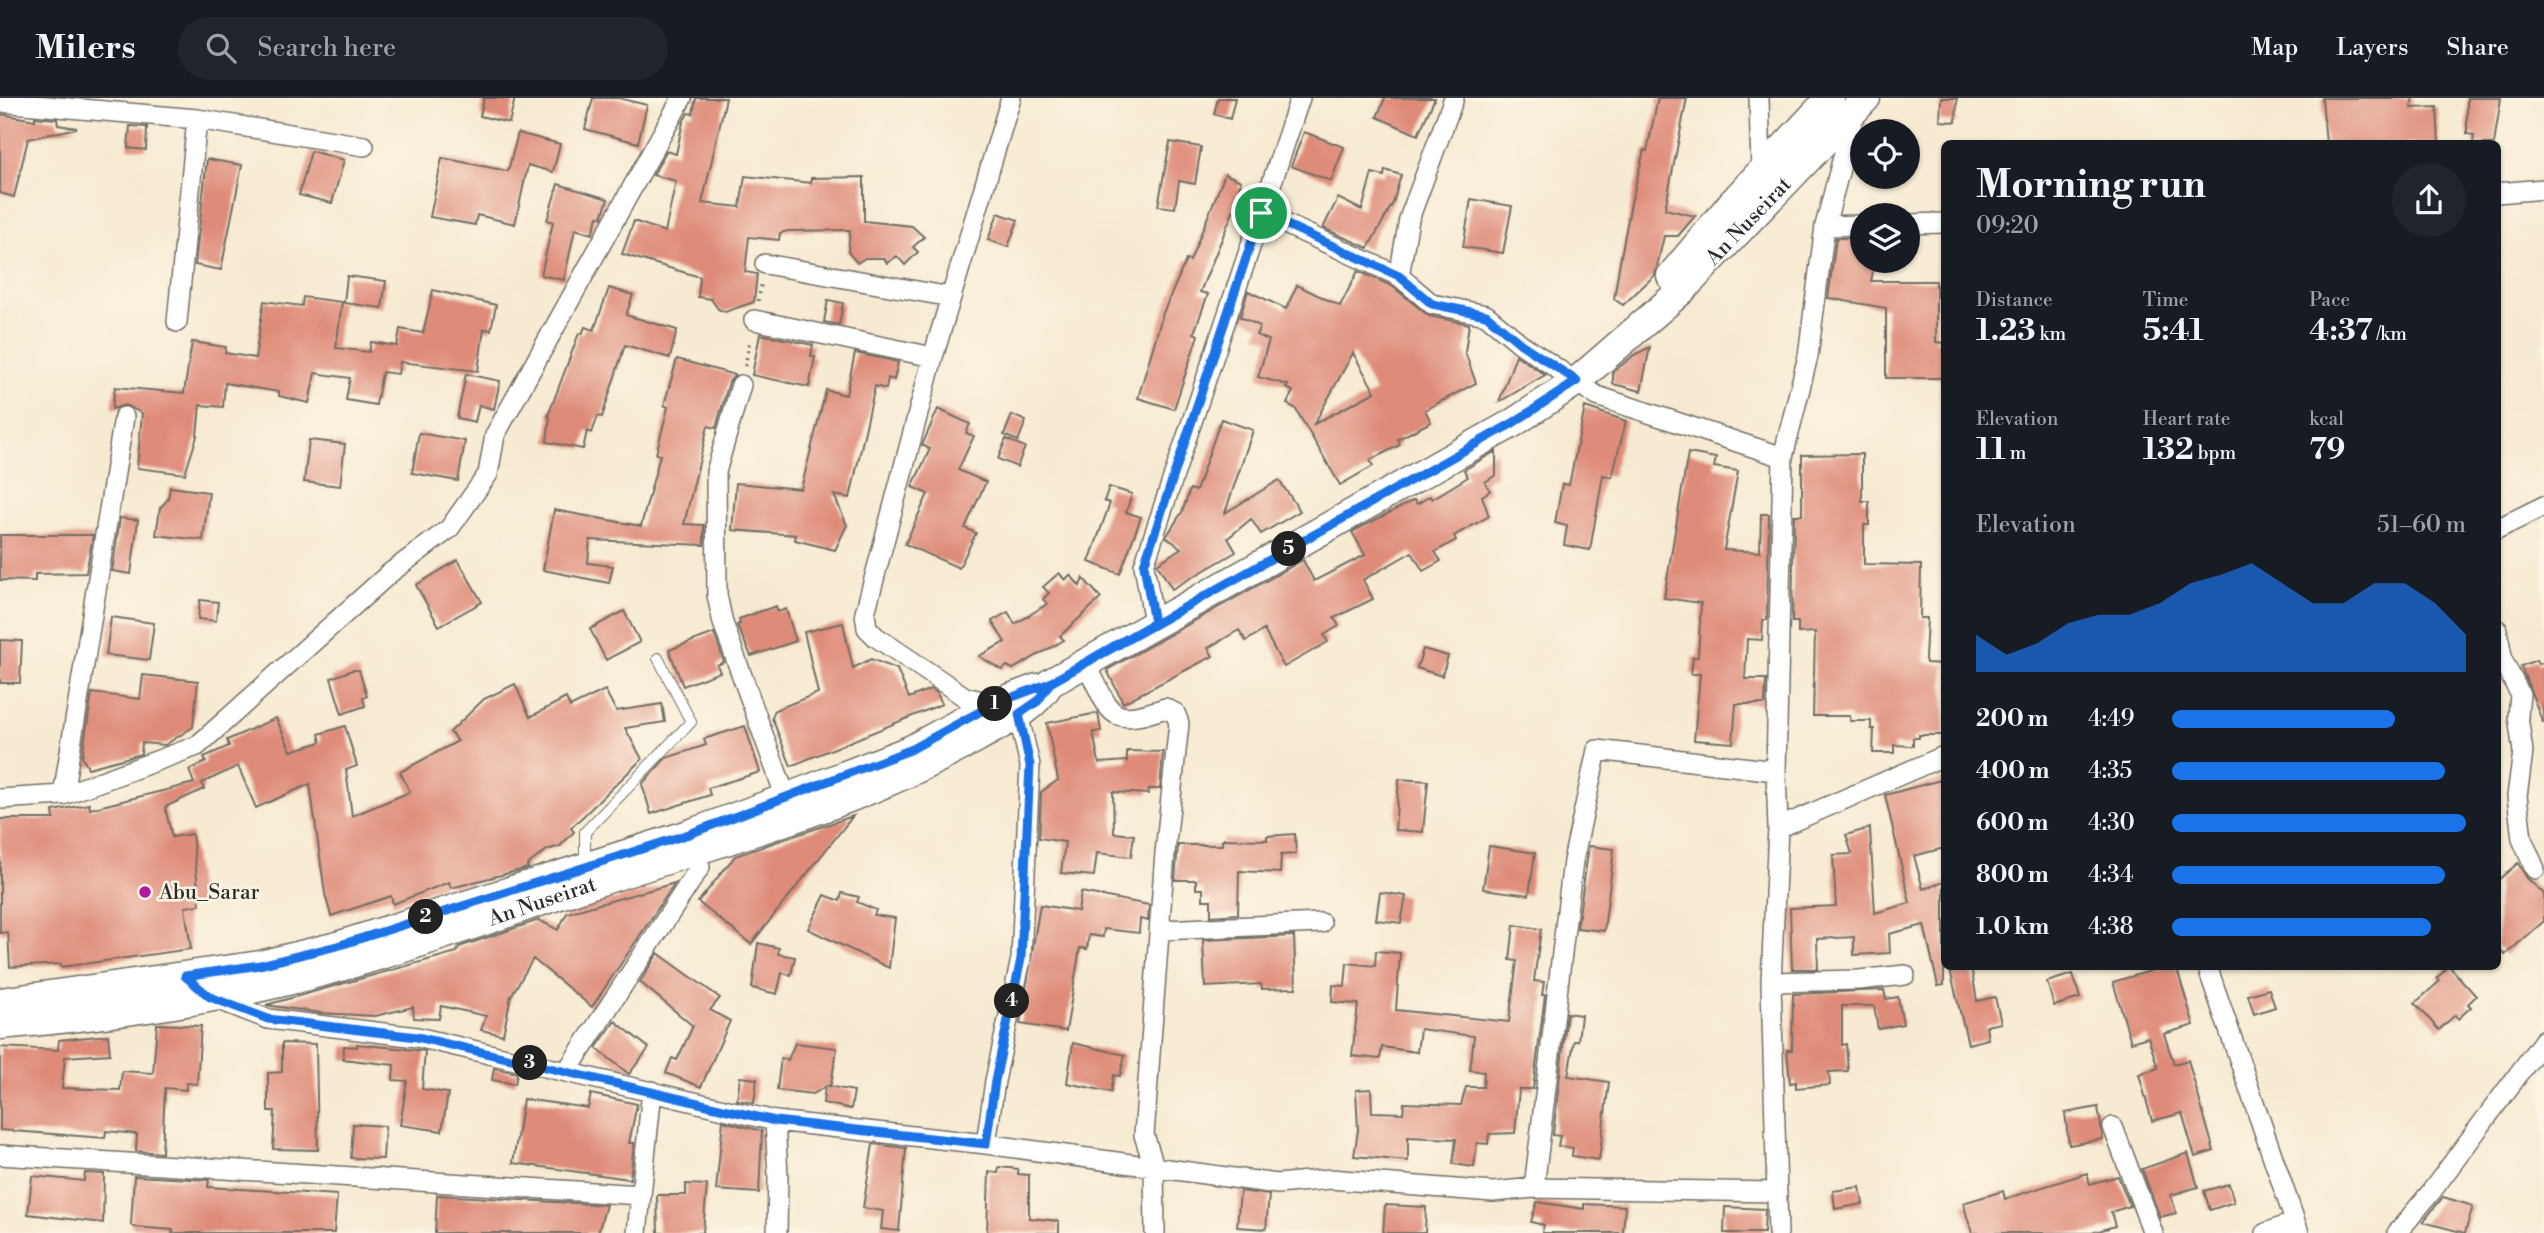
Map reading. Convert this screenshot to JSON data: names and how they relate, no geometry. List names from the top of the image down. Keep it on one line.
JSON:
{"streets":{"main road":["An Nuseirat"]},"places":["Abu_Sarar"],"page":{"header":"Milers","search":"Search here","nav":["Map","Layers","Share"],"heading":["Morning run","09:20"],"stats":[["Distance","1.23 km"],["Time","5:41"],["Pace","4:37 /km"],["Elevation","11 m"],["Heart rate","132 bpm"],["kcal","79"]],"chart":["Elevation","51–60 m"],"pins":["5","1","2","4","3"],"list":[{"name":"200 m","note":"4:49"},{"name":"400 m","note":"4:35"},{"name":"600 m","note":"4:30"},{"name":"800 m","note":"4:34"},{"name":"1.0 km","note":"4:38"}]}}
